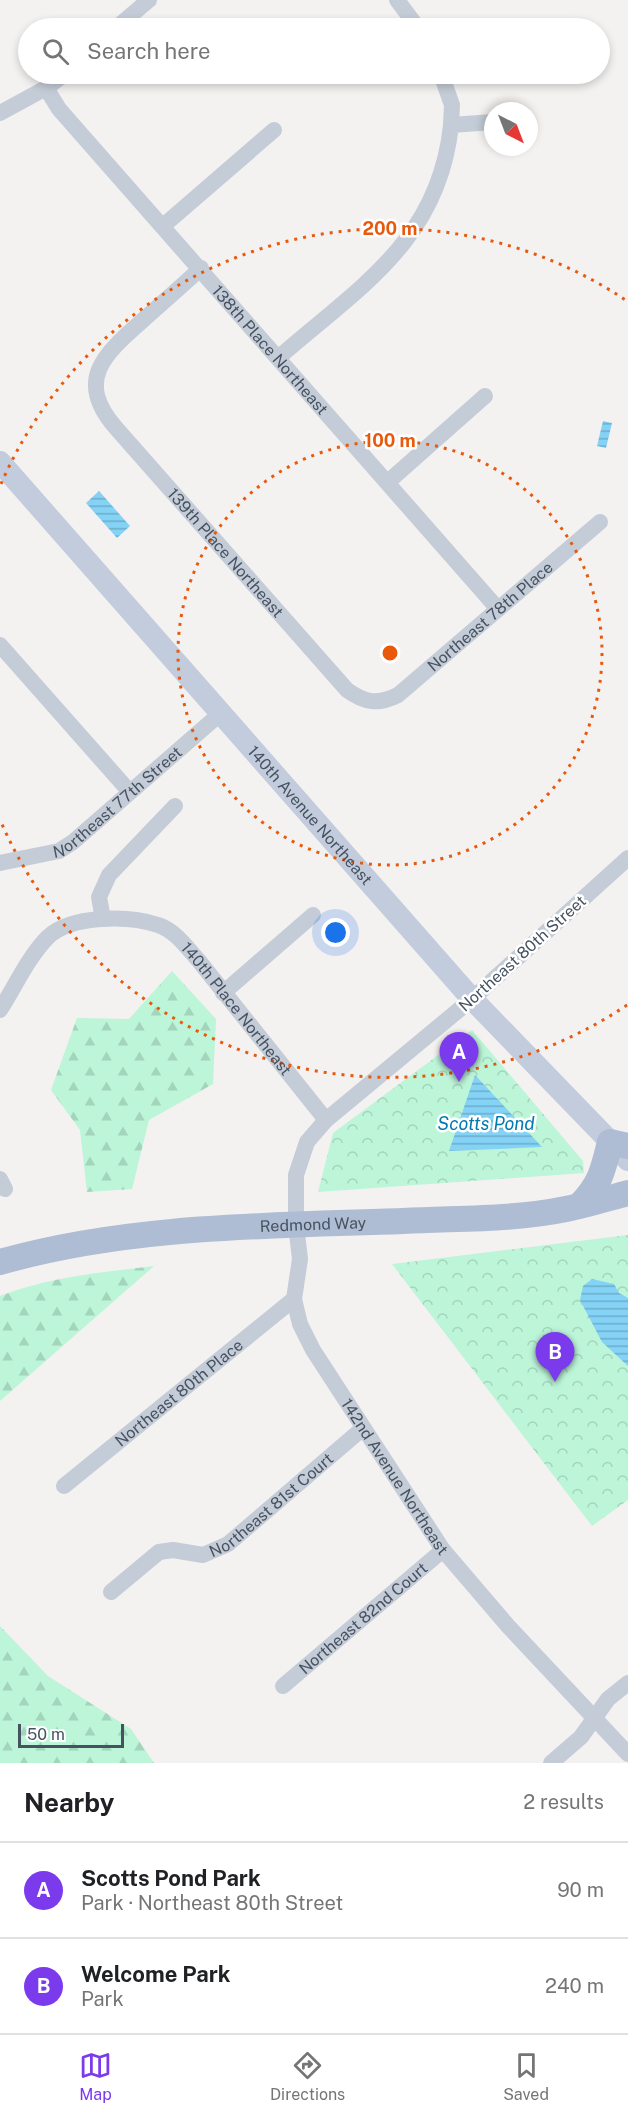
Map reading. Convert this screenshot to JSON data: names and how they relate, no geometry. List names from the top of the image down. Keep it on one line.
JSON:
{"streets":{"main road":["140th Avenue Northeast","Redmond Way"],"street":["138th Place Northeast","139th Place Northeast","Northeast 78th Place","Northeast 77th Street","Northeast 80th Street","140th Place Northeast","Northeast 80th Place","142nd Avenue Northeast","Northeast 81st Court","Northeast 82nd Court"]},"crossings":[["138th Place Northeast","139th Place Northeast"],["138th Place Northeast","Northeast 78th Place"],["139th Place Northeast","Northeast 78th Place"],["Northeast 77th Street","140th Avenue Northeast"],["140th Avenue Northeast","Northeast 80th Street"],["Northeast 80th Street","140th Place Northeast"],["Northeast 80th Street","142nd Avenue Northeast"],["Redmond Way","142nd Avenue Northeast"],["Northeast 80th Place","142nd Avenue Northeast"],["142nd Avenue Northeast","Northeast 81st Court"],["142nd Avenue Northeast","Northeast 82nd Court"]],"water":["Scotts Pond"],"scale_bar":"50 m","north":"bottom right","page":{"search":"Search here","pins":["A","B"],"scale":"50 m","heading":["Nearby","2 results"],"list":[{"mark":"A","name":"Scotts Pond Park","note":"Park · Northeast 80th Street","value":"90 m"},{"mark":"B","name":"Welcome Park","note":"Park","value":"240 m"}],"nav":["Map","Directions","Saved"]},"rings":["200 m","100 m"]}
